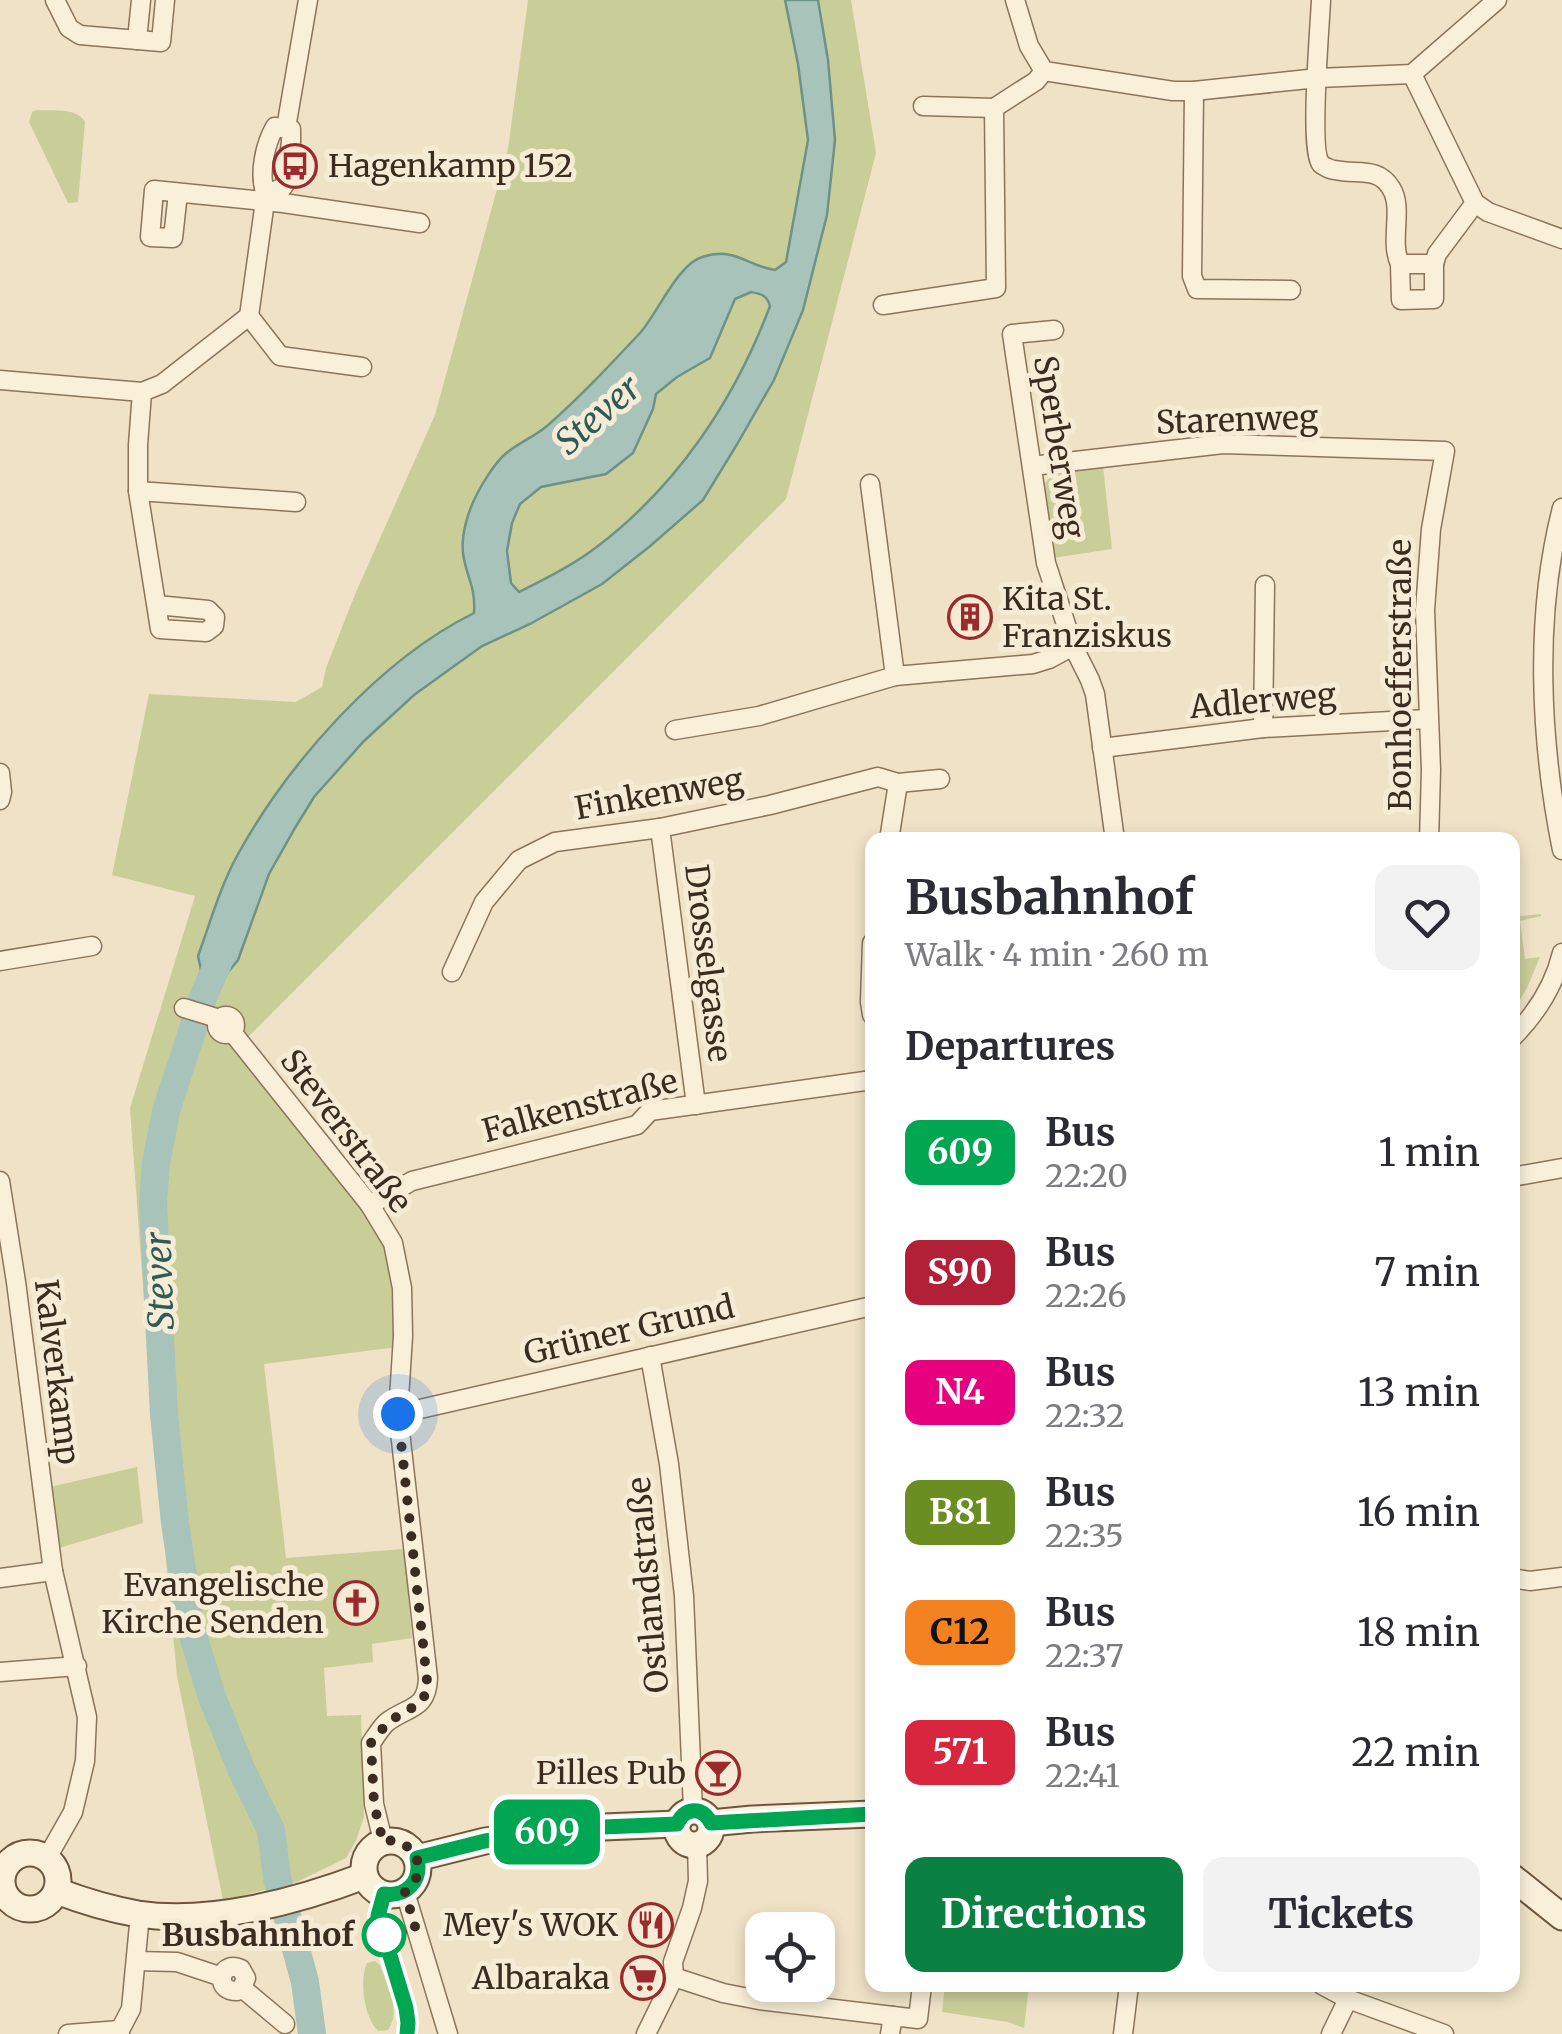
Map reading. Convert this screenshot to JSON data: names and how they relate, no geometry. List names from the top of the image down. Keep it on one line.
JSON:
{"streets":{"street":["Starenweg","Sperberweg","Bonhoefferstraße","Adlerweg","Finkenweg","Drosselgasse","Falkenstraße","Steverstraße","Grüner Grund","Kalverkamp","Ostlandstraße"]},"crossings":[["Starenweg","Sperberweg"],["Starenweg","Bonhoefferstraße"],["Sperberweg","Adlerweg"],["Bonhoefferstraße","Adlerweg"],["Finkenweg","Drosselgasse"],["Drosselgasse","Falkenstraße"],["Falkenstraße","Steverstraße"],["Steverstraße","Grüner Grund"],["Grüner Grund","Ostlandstraße"]],"water":["Stever"],"places":{"bus stop":["Hagenkamp 152"],"building":["Kita St. Franziskus"],"church":["Evangelische Kirche Senden"],"bar":["Pilles Pub"],"restaurant":["Mey's WOK"],"other":["Busbahnhof"],"supermarket":["Albaraka"]},"lines":["bus line 609"],"page":{"on_map":"609","heading":[["Busbahnhof","Walk · 4 min · 260 m"],"Departures"],"list":[{"mark":"609","name":"Bus","note":"22:20","value":"1 min"},{"mark":"S90","name":"Bus","note":"22:26","value":"7 min"},{"mark":"N4","name":"Bus","note":"22:32","value":"13 min"},{"mark":"B81","name":"Bus","note":"22:35","value":"16 min"},{"mark":"C12","name":"Bus","note":"22:37","value":"18 min"},{"mark":"571","name":"Bus","note":"22:41","value":"22 min"}],"buttons":["Directions","Tickets"]}}
